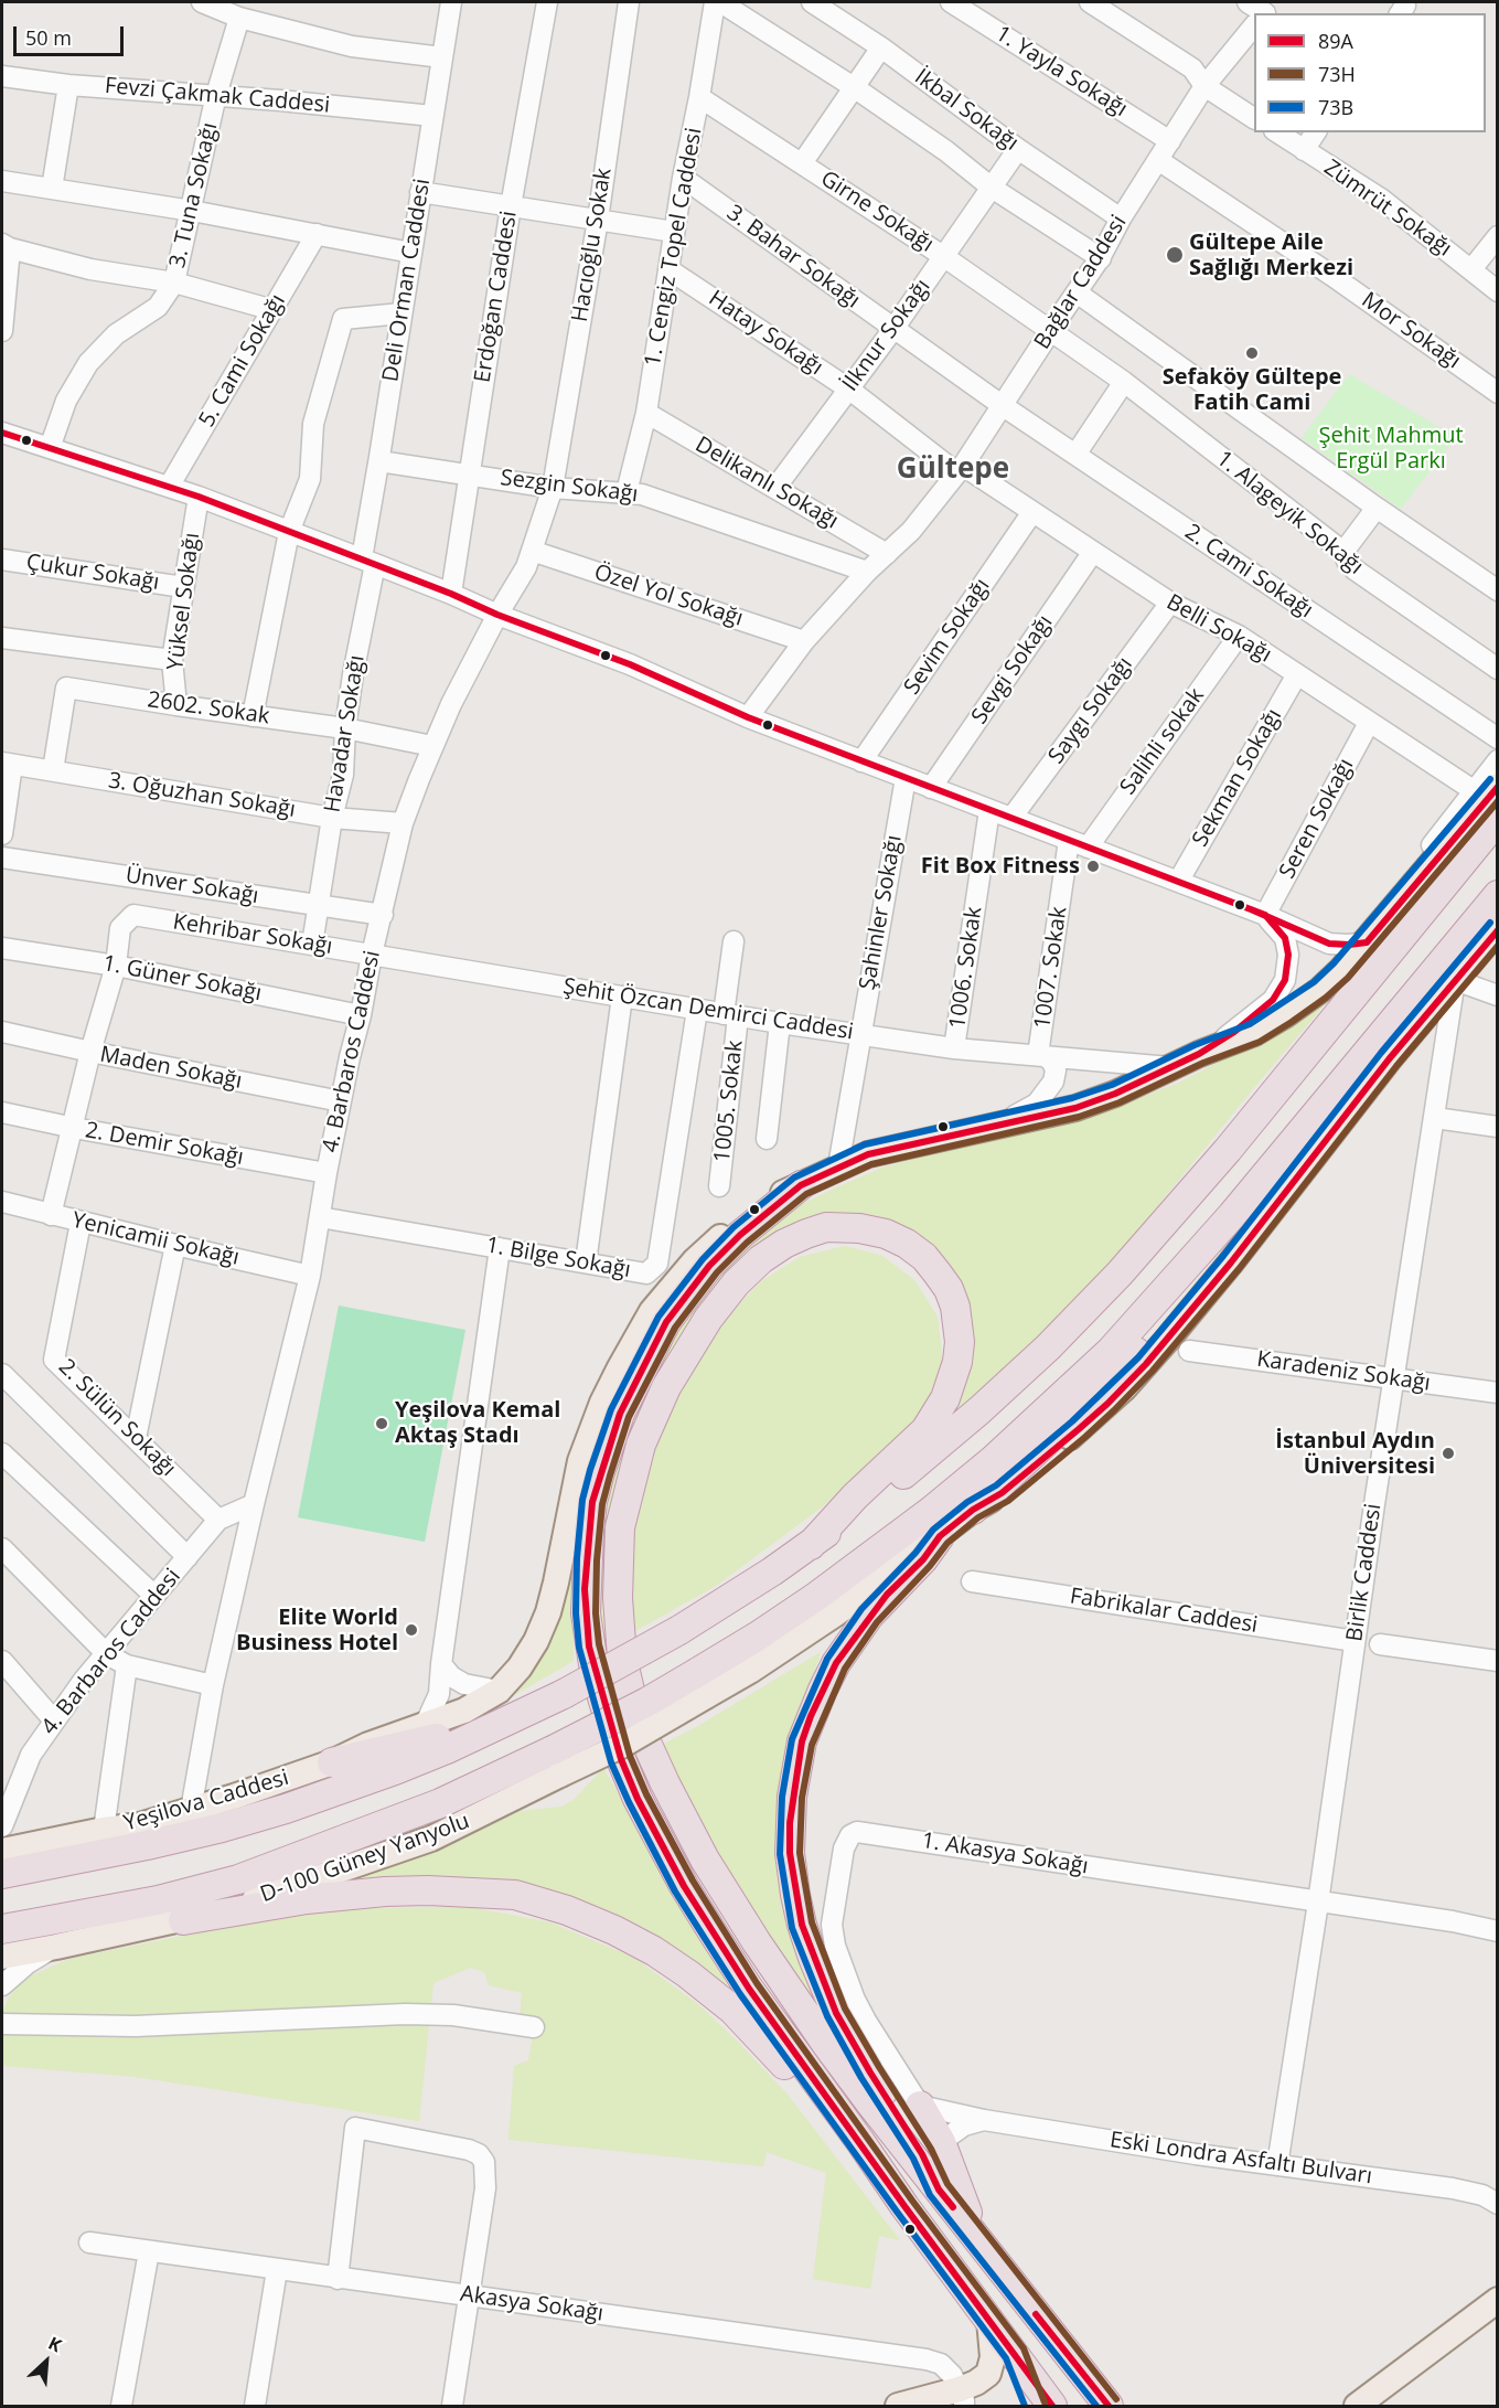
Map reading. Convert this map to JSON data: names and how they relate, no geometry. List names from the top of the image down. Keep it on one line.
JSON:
{"streets":{"main road":["Yeşilova Caddesi","D-100 Güney Yanyolu"],"street":["1. Yayla Sokağı","Fevzi Çakmak Caddesi","İkbal Sokağı","3. Tuna Sokağı","Zümrüt Sokağı","Girne Sokağı","Hacıoğlu Sokak","1. Cengiz Topel Caddesi","3. Bahar Sokağı","Deli Orman Caddesi","Bağlar Caddesi","Erdoğan Caddesi","Mor Sokağı","Hatay Sokağı","İlknur Sokağı","5. Cami Sokağı","Delikanlı Sokağı","Sezgin Sokağı","1. Alageyik Sokağı","2. Cami Sokağı","Çukur Sokağı","Özel Yol Sokağı","Yüksel Sokağı","Belli Sokağı","Sevim Sokağı","Sevgi Sokağı","2602. Sokak","Saygı Sokağı","Havadar Sokağı","Salihli sokak","Sekman Sokağı","3. Oğuzhan Sokağı","Seren Sokağı","Ünver Sokağı","Şahinler Sokağı","Kehribar Sokağı","1006. Sokak","1007. Sokak","1. Güner Sokağı","Şehit Özcan Demirci Caddesi","4. Barbaros Caddesi","Maden Sokağı","1005. Sokak","2. Demir Sokağı","Yenicamii Sokağı","1. Bilge Sokağı","Karadeniz Sokağı","2. Sülün Sokağı","Birlik Caddesi","Fabrikalar Caddesi","1. Akasya Sokağı","Eski Londra Asfaltı Bulvarı","Akasya Sokağı"]},"crossings":[["1. Yayla Sokağı","Bağlar Caddesi"],["Fevzi Çakmak Caddesi","3. Tuna Sokağı"],["Fevzi Çakmak Caddesi","Deli Orman Caddesi"],["İkbal Sokağı","Bağlar Caddesi"],["İkbal Sokağı","İlknur Sokağı"],["Girne Sokağı","1. Cengiz Topel Caddesi"],["Girne Sokağı","Bağlar Caddesi"],["Girne Sokağı","İlknur Sokağı"],["Girne Sokağı","1. Alageyik Sokağı"],["Hacıoğlu Sokak","Sezgin Sokağı"],["Hacıoğlu Sokak","Özel Yol Sokağı"],["Hacıoğlu Sokak","4. Barbaros Caddesi"],["1. Cengiz Topel Caddesi","3. Bahar Sokağı"],["1. Cengiz Topel Caddesi","Hatay Sokağı"],["1. Cengiz Topel Caddesi","Delikanlı Sokağı"],["1. Cengiz Topel Caddesi","Sezgin Sokağı"],["3. Bahar Sokağı","Bağlar Caddesi"],["3. Bahar Sokağı","İlknur Sokağı"],["3. Bahar Sokağı","2. Cami Sokağı"],["Deli Orman Caddesi","Sezgin Sokağı"],["Deli Orman Caddesi","Havadar Sokağı"],["Bağlar Caddesi","Mor Sokağı"],["Bağlar Caddesi","Hatay Sokağı"],["Bağlar Caddesi","Delikanlı Sokağı"],["Bağlar Caddesi","Sezgin Sokağı"],["Bağlar Caddesi","1. Alageyik Sokağı"],["Bağlar Caddesi","2. Cami Sokağı"],["Bağlar Caddesi","Özel Yol Sokağı"],["Bağlar Caddesi","Belli Sokağı"],["Erdoğan Caddesi","Sezgin Sokağı"],["Hatay Sokağı","İlknur Sokağı"],["Hatay Sokağı","Belli Sokağı"],["İlknur Sokağı","Delikanlı Sokağı"],["Çukur Sokağı","Yüksel Sokağı"],["Özel Yol Sokağı","4. Barbaros Caddesi"],["Yüksel Sokağı","2602. Sokak"],["Belli Sokağı","Sevim Sokağı"],["Belli Sokağı","Sevgi Sokağı"],["Belli Sokağı","Saygı Sokağı"],["Belli Sokağı","Salihli sokak"],["Belli Sokağı","Sekman Sokağı"],["Belli Sokağı","Seren Sokağı"],["Belli Sokağı","Yeşilova Caddesi"],["2602. Sokak","Havadar Sokağı"],["2602. Sokak","3. Oğuzhan Sokağı"],["2602. Sokak","4. Barbaros Caddesi"],["Havadar Sokağı","3. Oğuzhan Sokağı"],["Havadar Sokağı","Ünver Sokağı"],["Havadar Sokağı","Kehribar Sokağı"],["Salihli sokak","1007. Sokak"],["3. Oğuzhan Sokağı","4. Barbaros Caddesi"],["Ünver Sokağı","4. Barbaros Caddesi"],["Şahinler Sokağı","Şehit Özcan Demirci Caddesi"],["Şahinler Sokağı","Yeşilova Caddesi"],["Kehribar Sokağı","1. Güner Sokağı"],["Kehribar Sokağı","Şehit Özcan Demirci Caddesi"],["Kehribar Sokağı","4. Barbaros Caddesi"],["1006. Sokak","Şehit Özcan Demirci Caddesi"],["1007. Sokak","Şehit Özcan Demirci Caddesi"],["1. Güner Sokağı","4. Barbaros Caddesi"],["Şehit Özcan Demirci Caddesi","4. Barbaros Caddesi"],["Şehit Özcan Demirci Caddesi","1005. Sokak"],["Şehit Özcan Demirci Caddesi","1. Bilge Sokağı"],["Şehit Özcan Demirci Caddesi","Yeşilova Caddesi"],["4. Barbaros Caddesi","Maden Sokağı"],["4. Barbaros Caddesi","2. Demir Sokağı"],["4. Barbaros Caddesi","Yenicamii Sokağı"],["4. Barbaros Caddesi","1. Bilge Sokağı"],["4. Barbaros Caddesi","2. Sülün Sokağı"],["4. Barbaros Caddesi","Yeşilova Caddesi"],["Yenicamii Sokağı","2. Sülün Sokağı"],["Karadeniz Sokağı","Birlik Caddesi"],["Birlik Caddesi","Fabrikalar Caddesi"],["Birlik Caddesi","1. Akasya Sokağı"],["Birlik Caddesi","Eski Londra Asfaltı Bulvarı"],["1. Akasya Sokağı","Eski Londra Asfaltı Bulvarı"]],"districts":["Gültepe"],"parks":["Şehit Mahmut Ergül Parkı"],"places":["Gültepe Aile Sağlığı Merkezi","Sefaköy Gültepe Fatih Cami","Fit Box Fitness","Yeşilova Kemal Aktaş Stadı","İstanbul Aydın Üniversitesi","Elite World Business Hotel"],"lines":["transit line 89A","transit line 73B","transit line 73H"],"legend":["89A","73H","73B"],"scale_bar":"50 m","north":"top right"}
